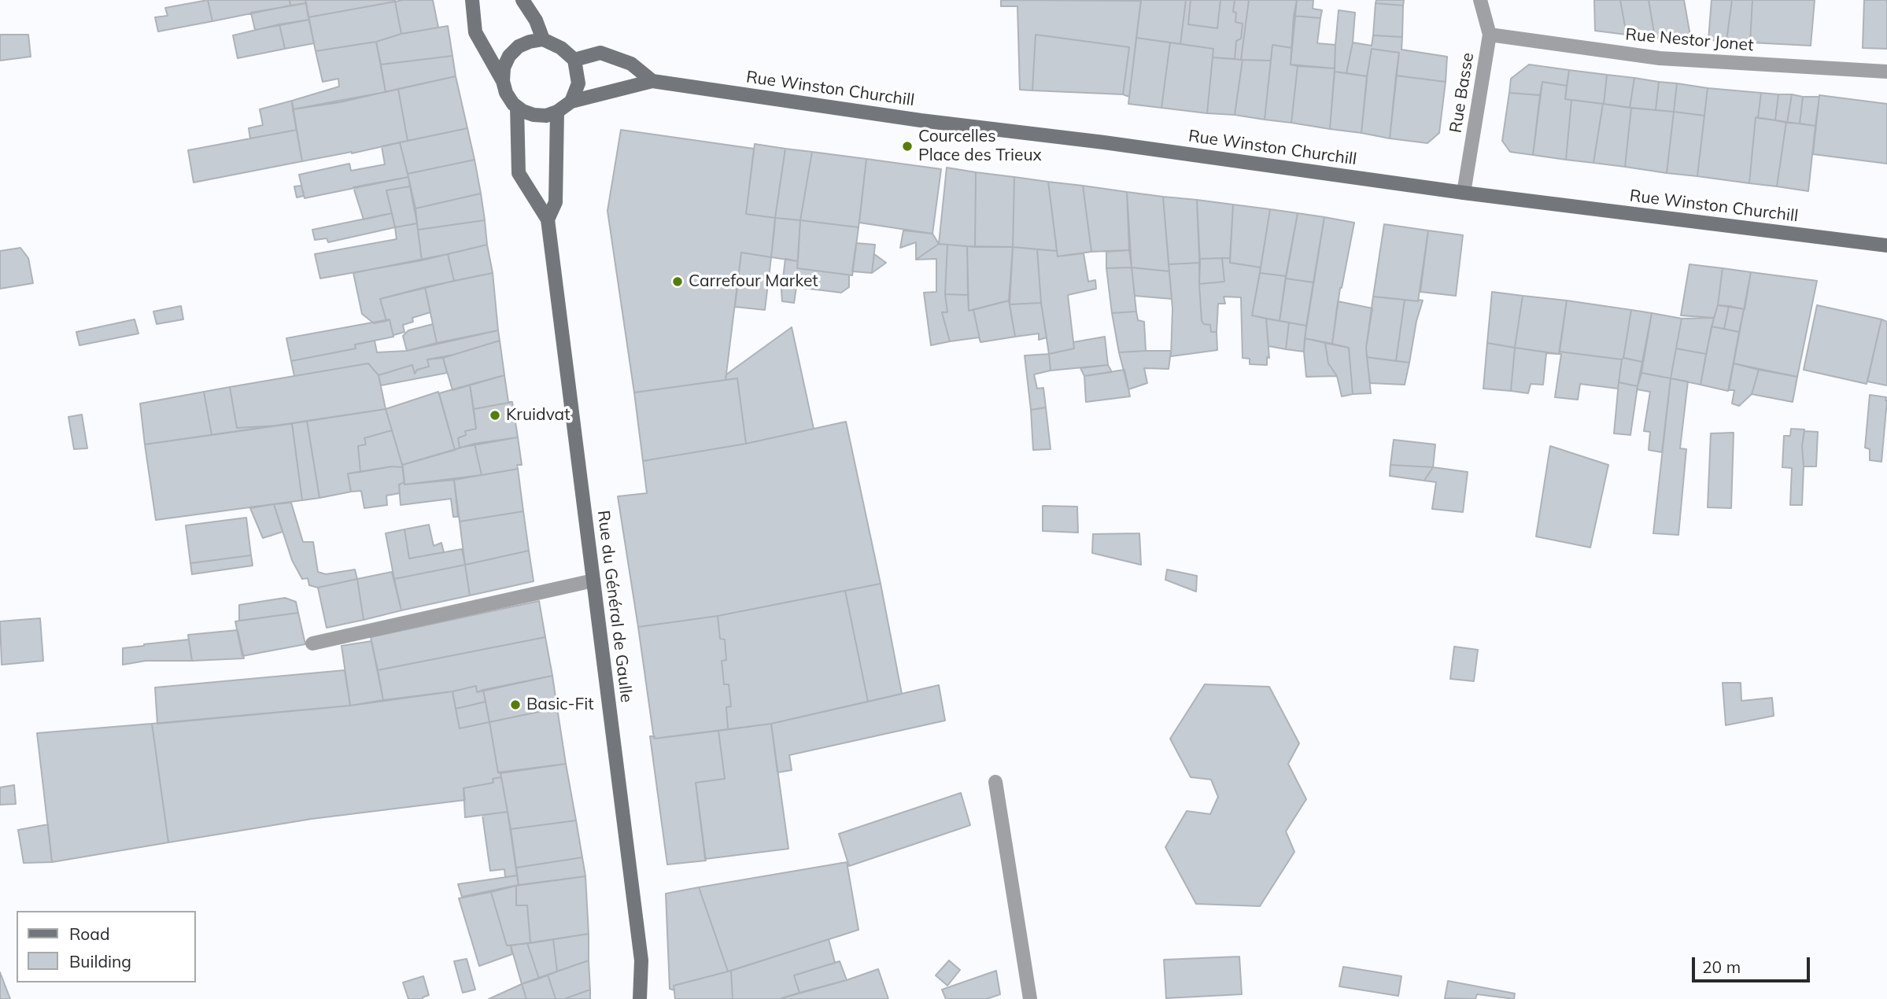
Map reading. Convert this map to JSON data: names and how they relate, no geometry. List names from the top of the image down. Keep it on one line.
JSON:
{"streets":{"main road":["Rue Winston Churchill","Rue du Général de Gaulle"],"street":["Rue Nestor Jonet","Rue Basse"]},"crossings":[["Rue Nestor Jonet","Rue Basse"],["Rue Winston Churchill","Rue Basse"]],"places":["Courcelles Place des Trieux","Carrefour Market","Kruidvat","Basic-Fit"],"legend":["Road","Building"],"scale_bar":"20 m"}
